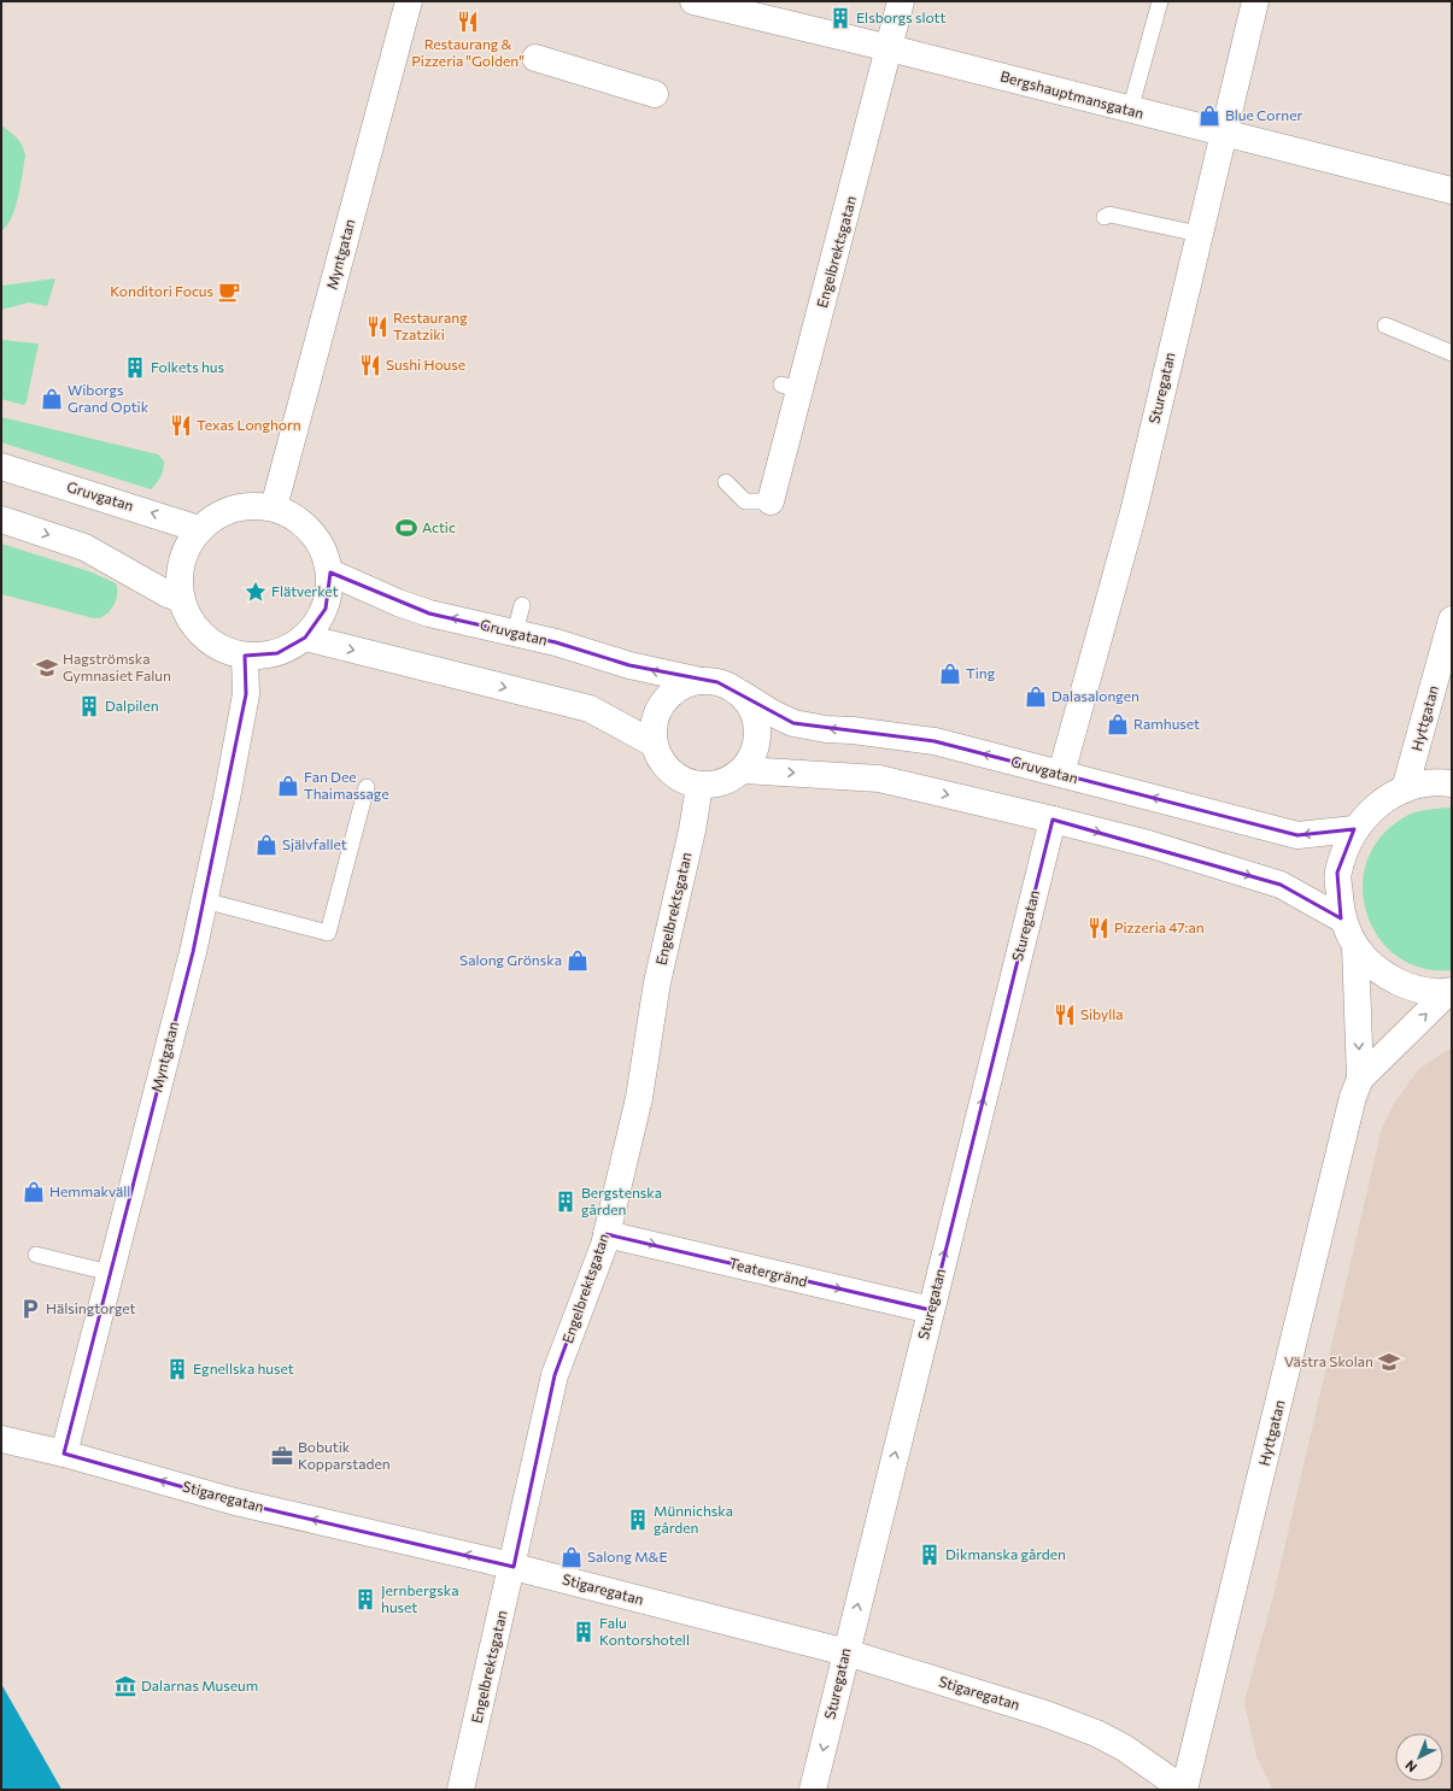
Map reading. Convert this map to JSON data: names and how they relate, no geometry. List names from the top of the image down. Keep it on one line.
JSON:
{"streets":{"street":["Bergshauptmansgatan","Engelbrektsgatan","Myntgatan","Sturegatan","Gruvgatan","Hyttgatan","Teatergränd","Stigaregatan"]},"crossings":[["Bergshauptmansgatan","Engelbrektsgatan"],["Bergshauptmansgatan","Sturegatan"],["Engelbrektsgatan","Gruvgatan"],["Engelbrektsgatan","Teatergränd"],["Engelbrektsgatan","Stigaregatan"],["Myntgatan","Gruvgatan"],["Myntgatan","Stigaregatan"],["Sturegatan","Gruvgatan"],["Sturegatan","Teatergränd"],["Sturegatan","Stigaregatan"],["Hyttgatan","Stigaregatan"]],"one_way":["Teatergränd","Stigaregatan"],"places":{"building":["Elsborgs slott","Folkets hus","Dalpilen","Bergstenska gården","Egnellska huset","Münnichska gården","Dikmanska gården","Jernbergska huset","Falu Kontorshotell"],"restaurant":["Restaurang & Pizzeria \"Golden\"","Restaurang Tzatziki","Sushi House","Texas Longhorn","Pizzeria 47:an","Sibylla"],"shop":["Blue Corner","Wiborgs Grand Optik","Ting","Dalasalongen","Ramhuset","Fan Dee Thaimassage","Självfallet","Salong Grönska","Hemmakväll","Salong M&E"],"cafe":["Konditori Focus"],"sports":["Actic"],"place":["Flätverket"],"school or university":["Hagströmska Gymnasiet Falun","Västra Skolan"],"parking":["Hälsingtorget"],"office":["Bobutik Kopparstaden"],"museum":["Dalarnas Museum"]},"north":"bottom left"}
